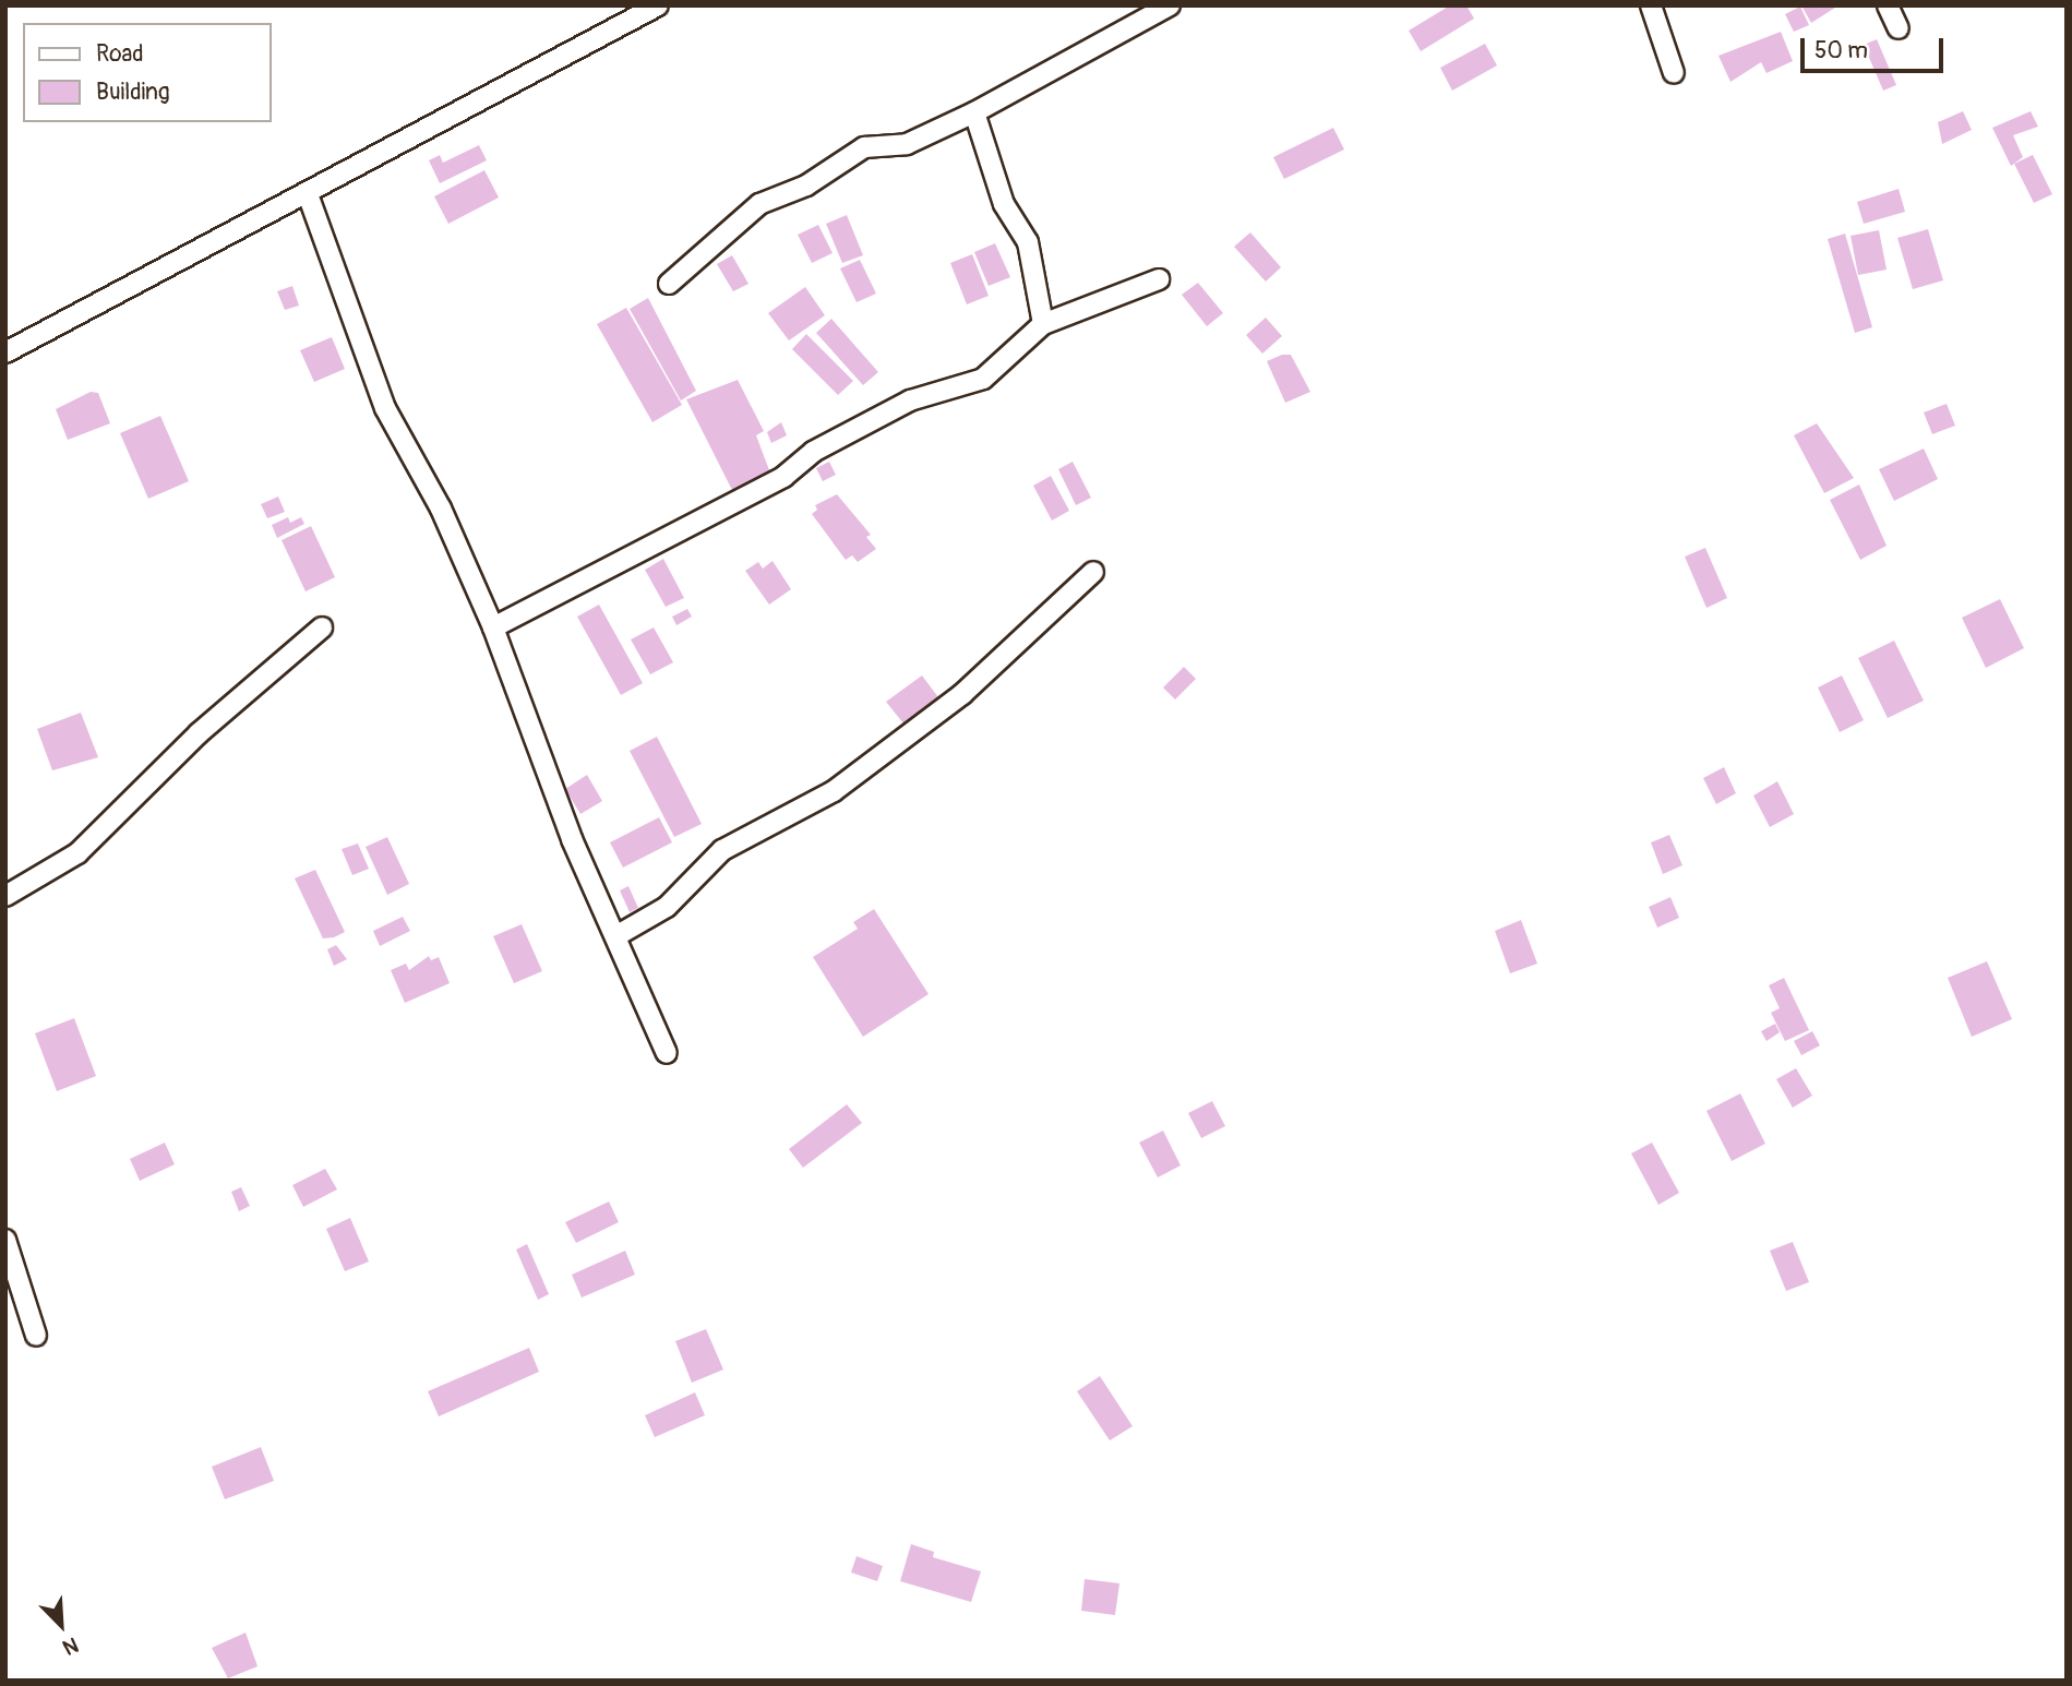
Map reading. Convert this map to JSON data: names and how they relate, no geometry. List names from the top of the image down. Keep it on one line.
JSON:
{"legend":["Road","Building"],"scale_bar":"50 m","north":"bottom right"}
